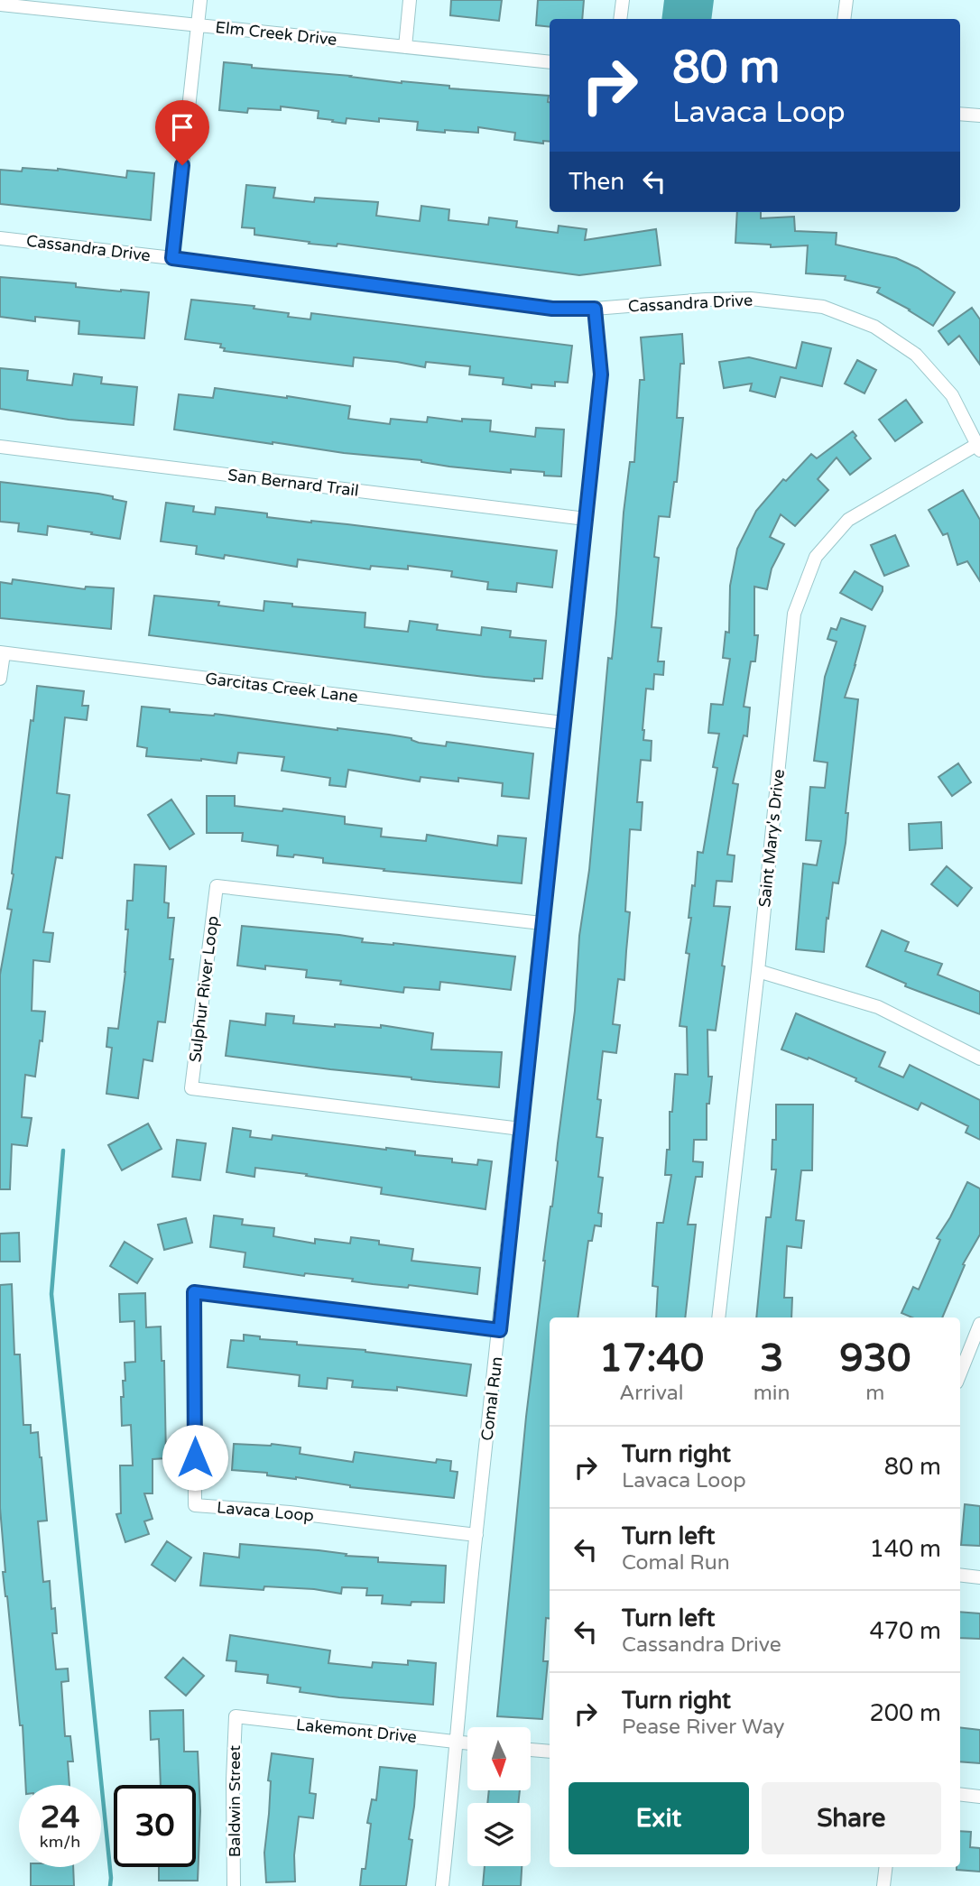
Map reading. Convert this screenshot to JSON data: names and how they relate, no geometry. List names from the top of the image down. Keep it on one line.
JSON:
{"streets":{"street":["Elm Creek Drive","Cassandra Drive","San Bernard Trail","Garcitas Creek Lane","Saint Mary's Drive","Sulphur River Loop","Comal Run","Lavaca Loop","Lakemont Drive","Baldwin Street"]},"crossings":[["Cassandra Drive","Saint Mary's Drive"],["Cassandra Drive","Comal Run"],["San Bernard Trail","Comal Run"],["Garcitas Creek Lane","Comal Run"],["Sulphur River Loop","Comal Run"],["Comal Run","Lavaca Loop"],["Comal Run","Lakemont Drive"],["Lakemont Drive","Baldwin Street"]],"north":"bottom","page":{"turn":["80 m","Lavaca Loop"],"then":"Then","eta":["17:40","Arrival","3","min","930","m"],"list":[{"name":"Turn right","note":"Lavaca Loop","value":"80 m"},{"name":"Turn left","note":"Comal Run","value":"140 m"},{"name":"Turn left","note":"Cassandra Drive","value":"470 m"},{"name":"Turn right","note":"Pease River Way","value":"200 m"}],"buttons":["Exit","Share"],"speed":"24 km/h","limit":"30"}}
